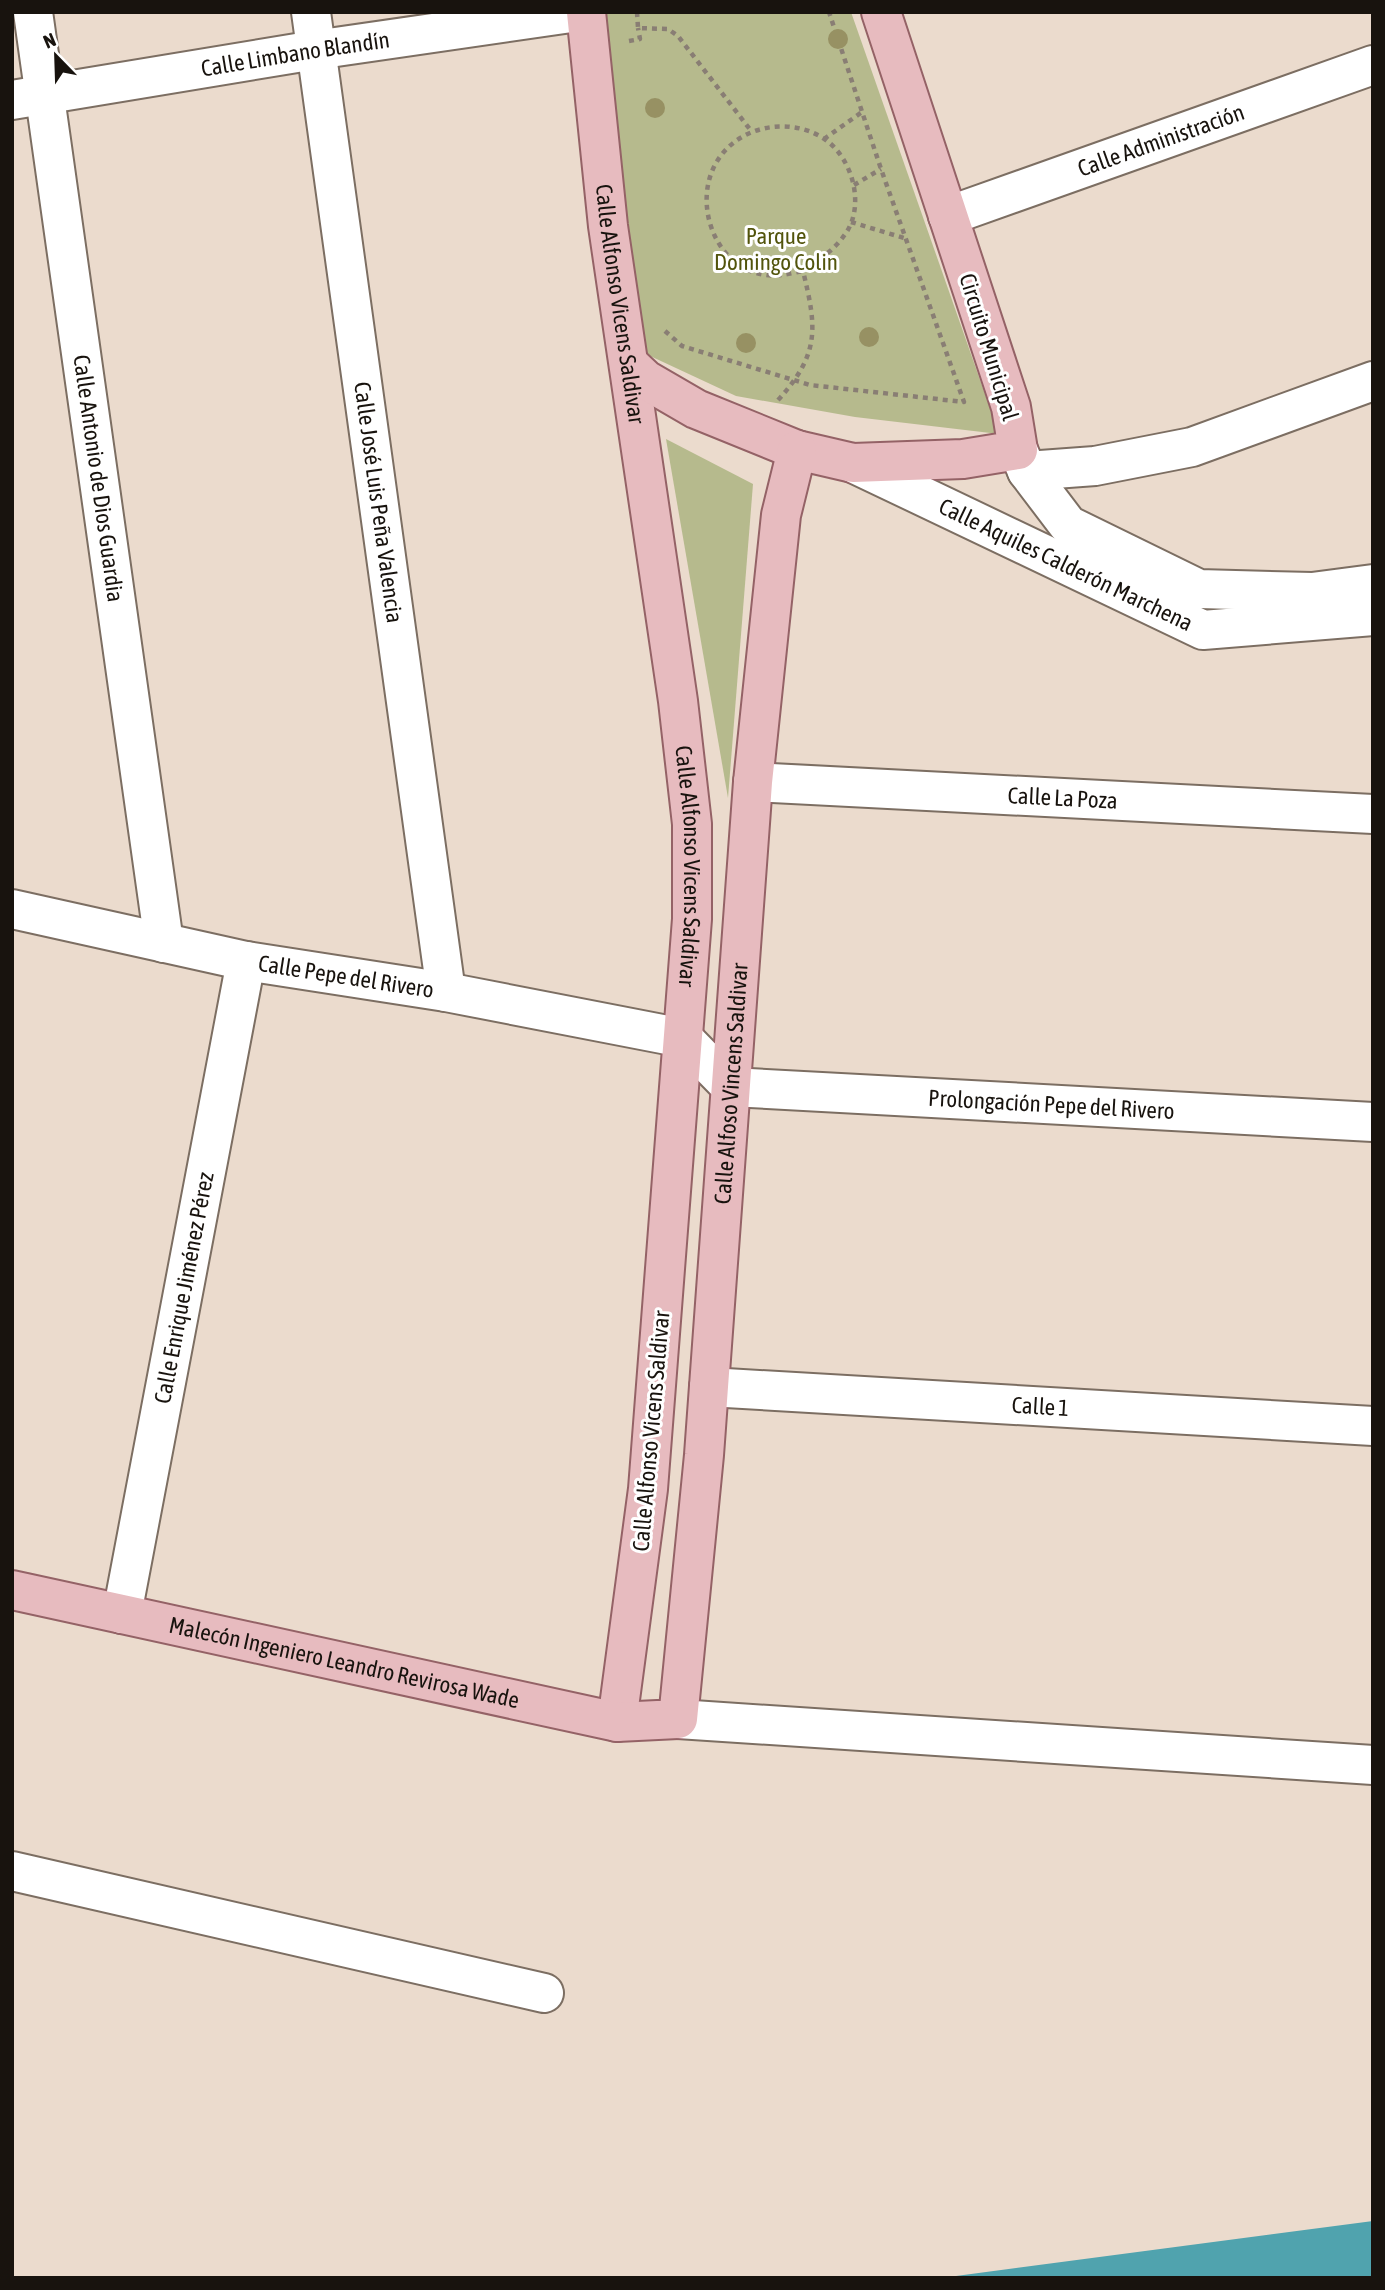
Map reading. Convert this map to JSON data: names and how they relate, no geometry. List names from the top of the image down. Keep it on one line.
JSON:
{"streets":{"main road":["Calle Alfonso Vicens Saldivar","Circuito Municipal","Calle Alfoso Vincens Saldivar","Malecón Ingeniero Leandro Revirosa Wade"],"street":["Calle Limbano Blandín","Calle Administración","Calle Antonio de Dios Guardia","Calle José Luis Peña Valencia","Calle Aquiles Calderón Marchena","Calle La Poza","Calle Pepe del Rivero","Prolongación Pepe del Rivero","Calle Enrique Jiménez Pérez","Calle 1"]},"crossings":[["Calle Limbano Blandín","Calle Antonio de Dios Guardia"],["Calle Limbano Blandín","Calle José Luis Peña Valencia"],["Calle Administración","Circuito Municipal"],["Calle Alfonso Vicens Saldivar","Circuito Municipal"],["Calle Alfonso Vicens Saldivar","Calle Pepe del Rivero"],["Calle Alfonso Vicens Saldivar","Malecón Ingeniero Leandro Revirosa Wade"],["Circuito Municipal","Calle Aquiles Calderón Marchena"],["Circuito Municipal","Calle Alfoso Vincens Saldivar"],["Calle Antonio de Dios Guardia","Calle Pepe del Rivero"],["Calle José Luis Peña Valencia","Calle Pepe del Rivero"],["Calle La Poza","Calle Alfoso Vincens Saldivar"],["Calle Pepe del Rivero","Calle Enrique Jiménez Pérez"],["Calle Alfoso Vincens Saldivar","Prolongación Pepe del Rivero"],["Calle Alfoso Vincens Saldivar","Calle 1"],["Calle Alfoso Vincens Saldivar","Malecón Ingeniero Leandro Revirosa Wade"],["Calle Enrique Jiménez Pérez","Malecón Ingeniero Leandro Revirosa Wade"]],"parks":["Parque Domingo Colin"],"north":"top left"}
